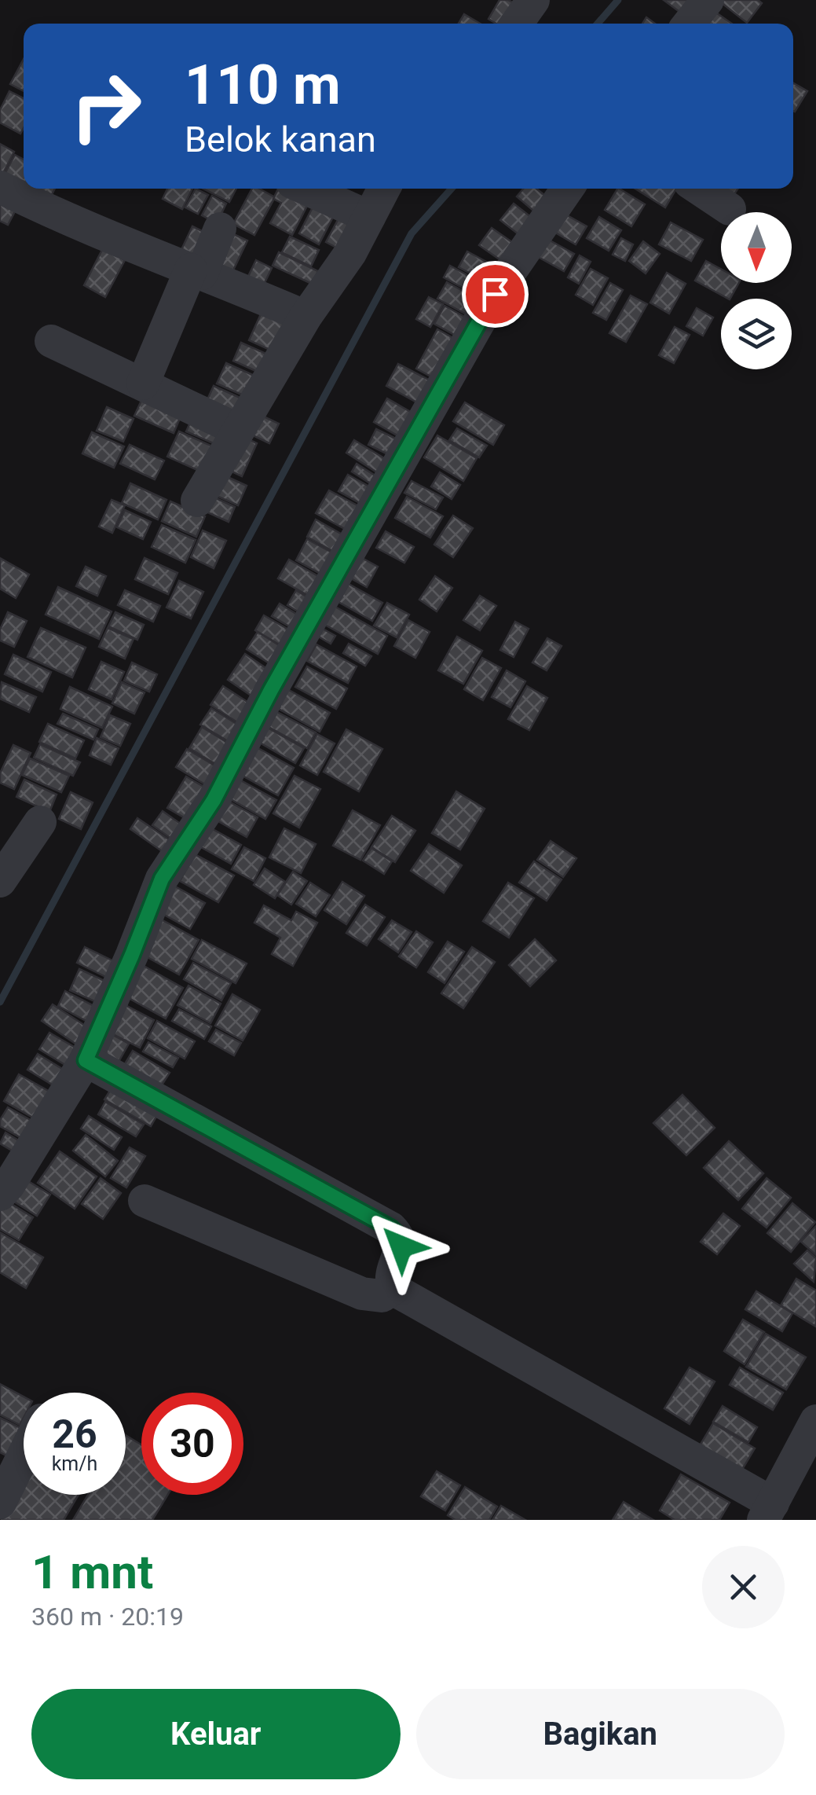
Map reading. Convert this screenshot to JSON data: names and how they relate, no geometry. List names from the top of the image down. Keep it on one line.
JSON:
{"north":"bottom","page":{"turn":["110 m","Belok kanan"],"speed":"26 km/h","limit":"30","heading":["1 mnt","360 m · 20:19"],"buttons":["Keluar","Bagikan"]}}
